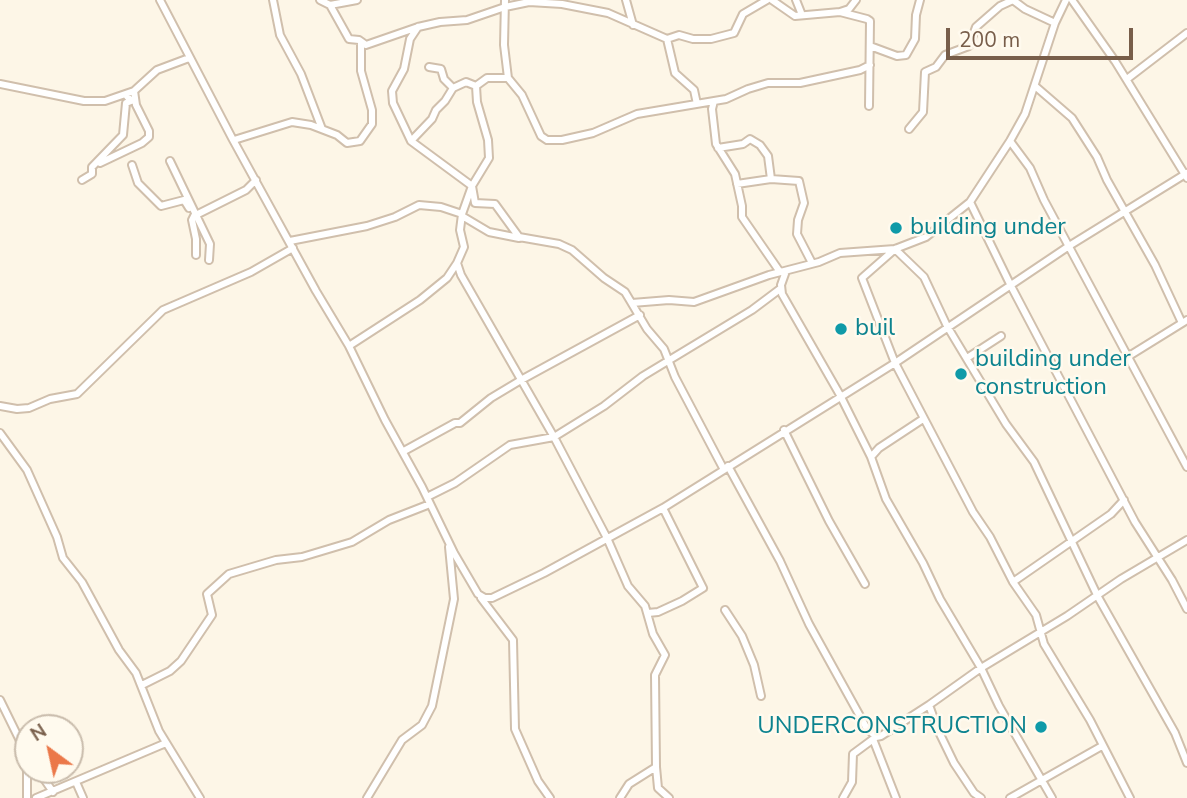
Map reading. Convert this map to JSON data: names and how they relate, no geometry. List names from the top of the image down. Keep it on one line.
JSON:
{"places":["building under","buil","building under construction","UNDERCONSTRUCTION"],"scale_bar":"200 m","north":"top left"}
